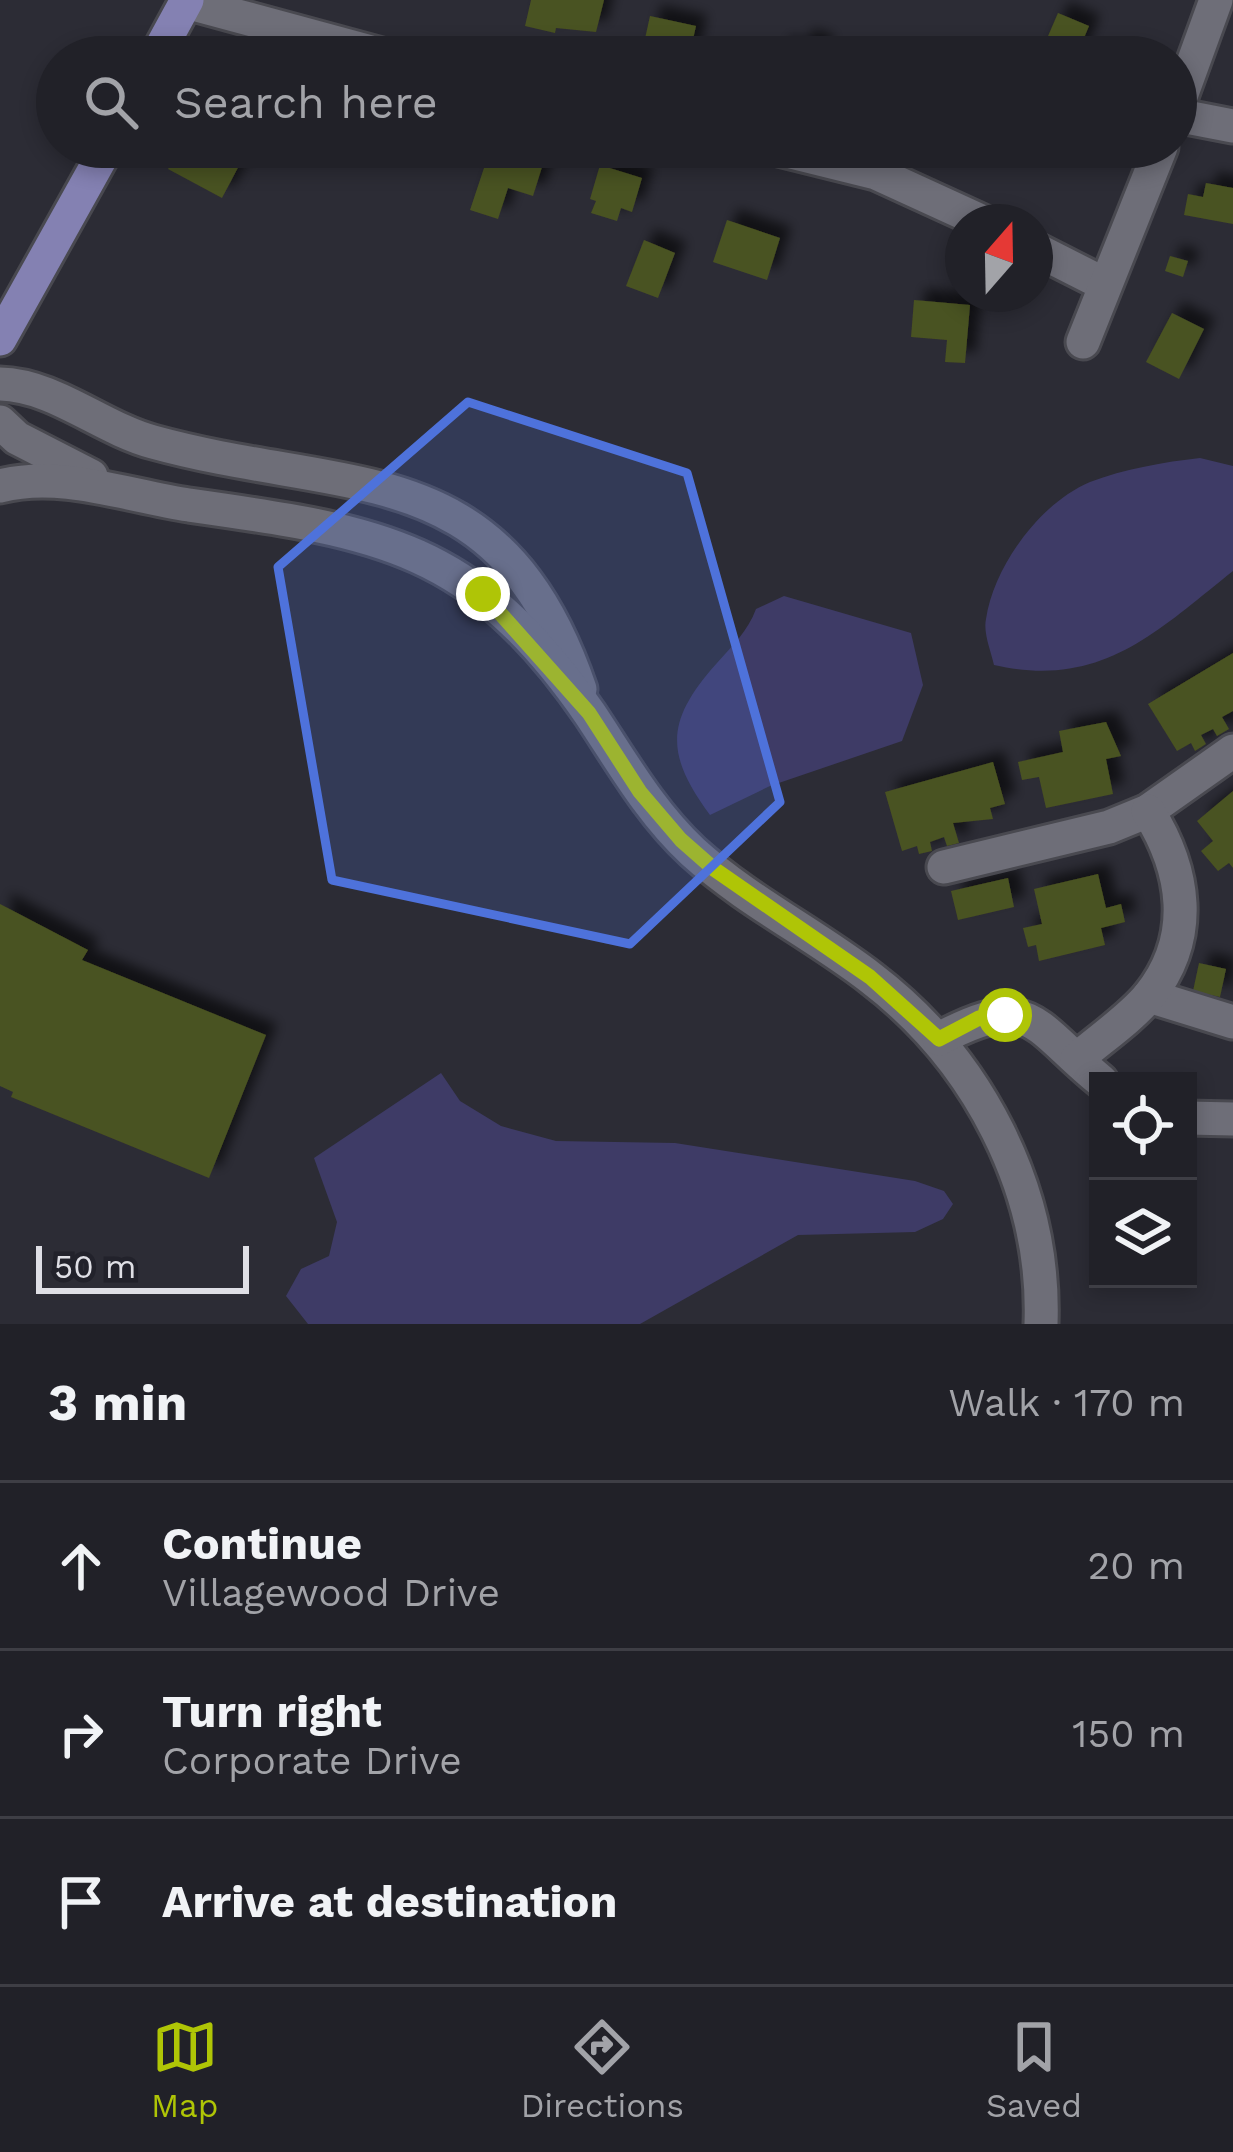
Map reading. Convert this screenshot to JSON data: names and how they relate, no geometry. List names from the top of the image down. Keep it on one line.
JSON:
{"scale_bar":"50 m","north":"top","page":{"search":"Search here","scale":"50 m","heading":["3 min","Walk · 170 m"],"list":[["Continue","Villagewood Drive","20 m"],["Turn right","Corporate Drive","150 m"],"Arrive at destination"],"nav":["Map","Directions","Saved"]}}
